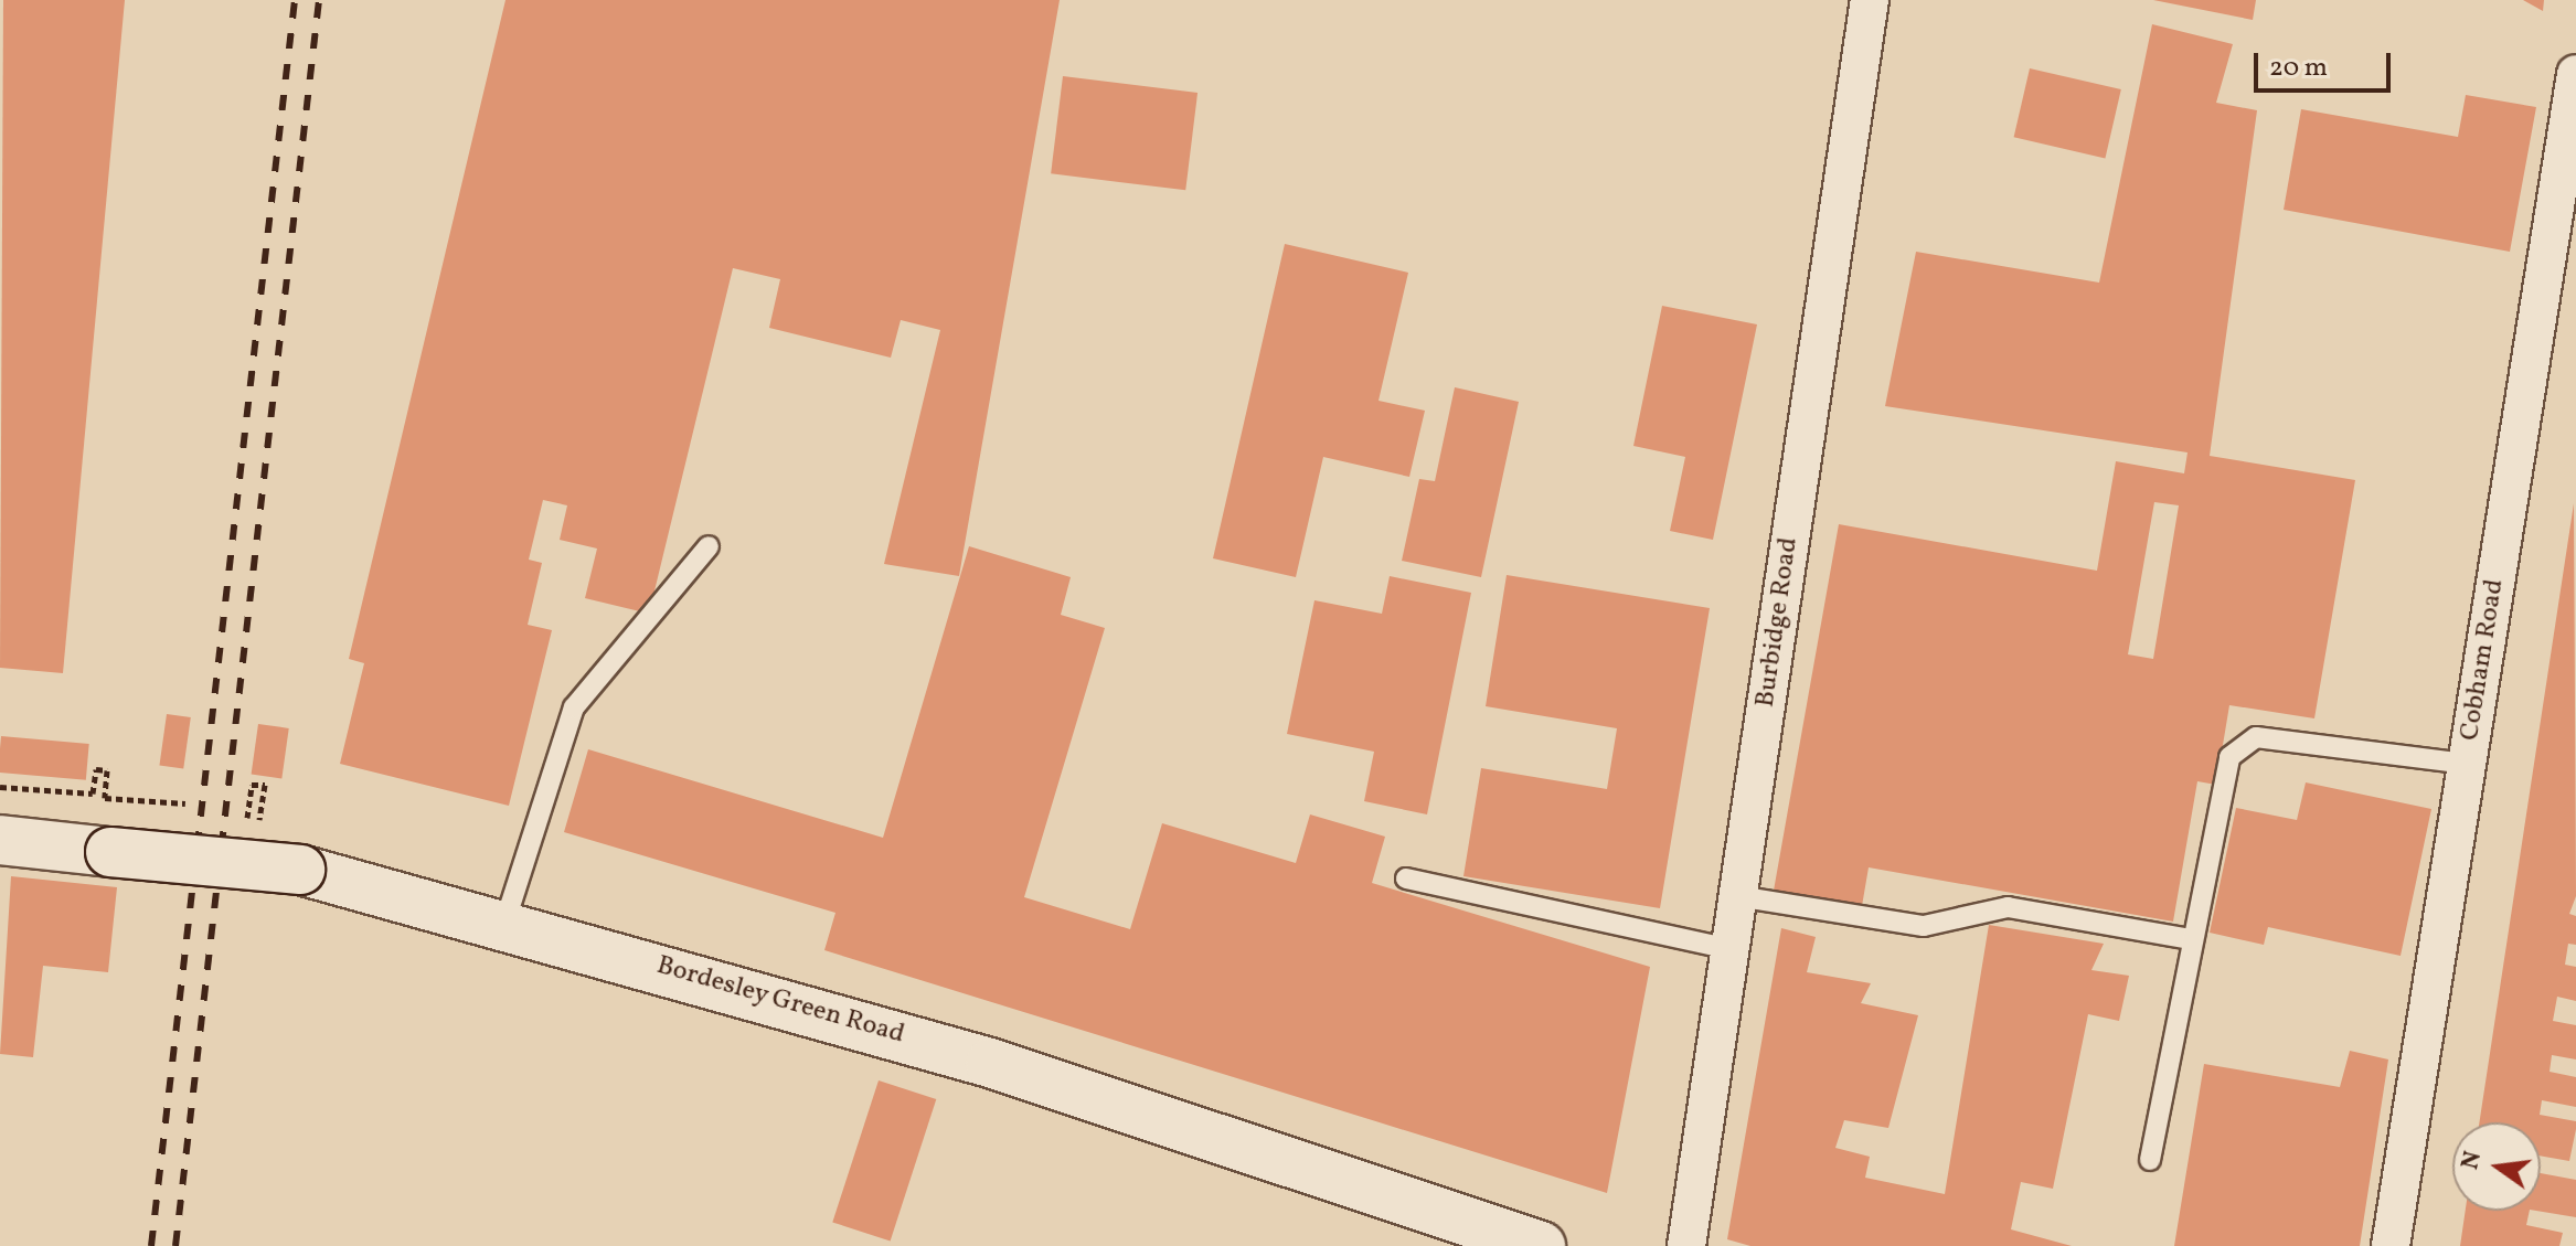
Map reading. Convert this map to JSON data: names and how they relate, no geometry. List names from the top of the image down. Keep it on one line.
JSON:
{"streets":{"main road":["Bordesley Green Road"],"street":["Burbidge Road","Cobham Road"]},"scale_bar":"20 m","north":"left"}
